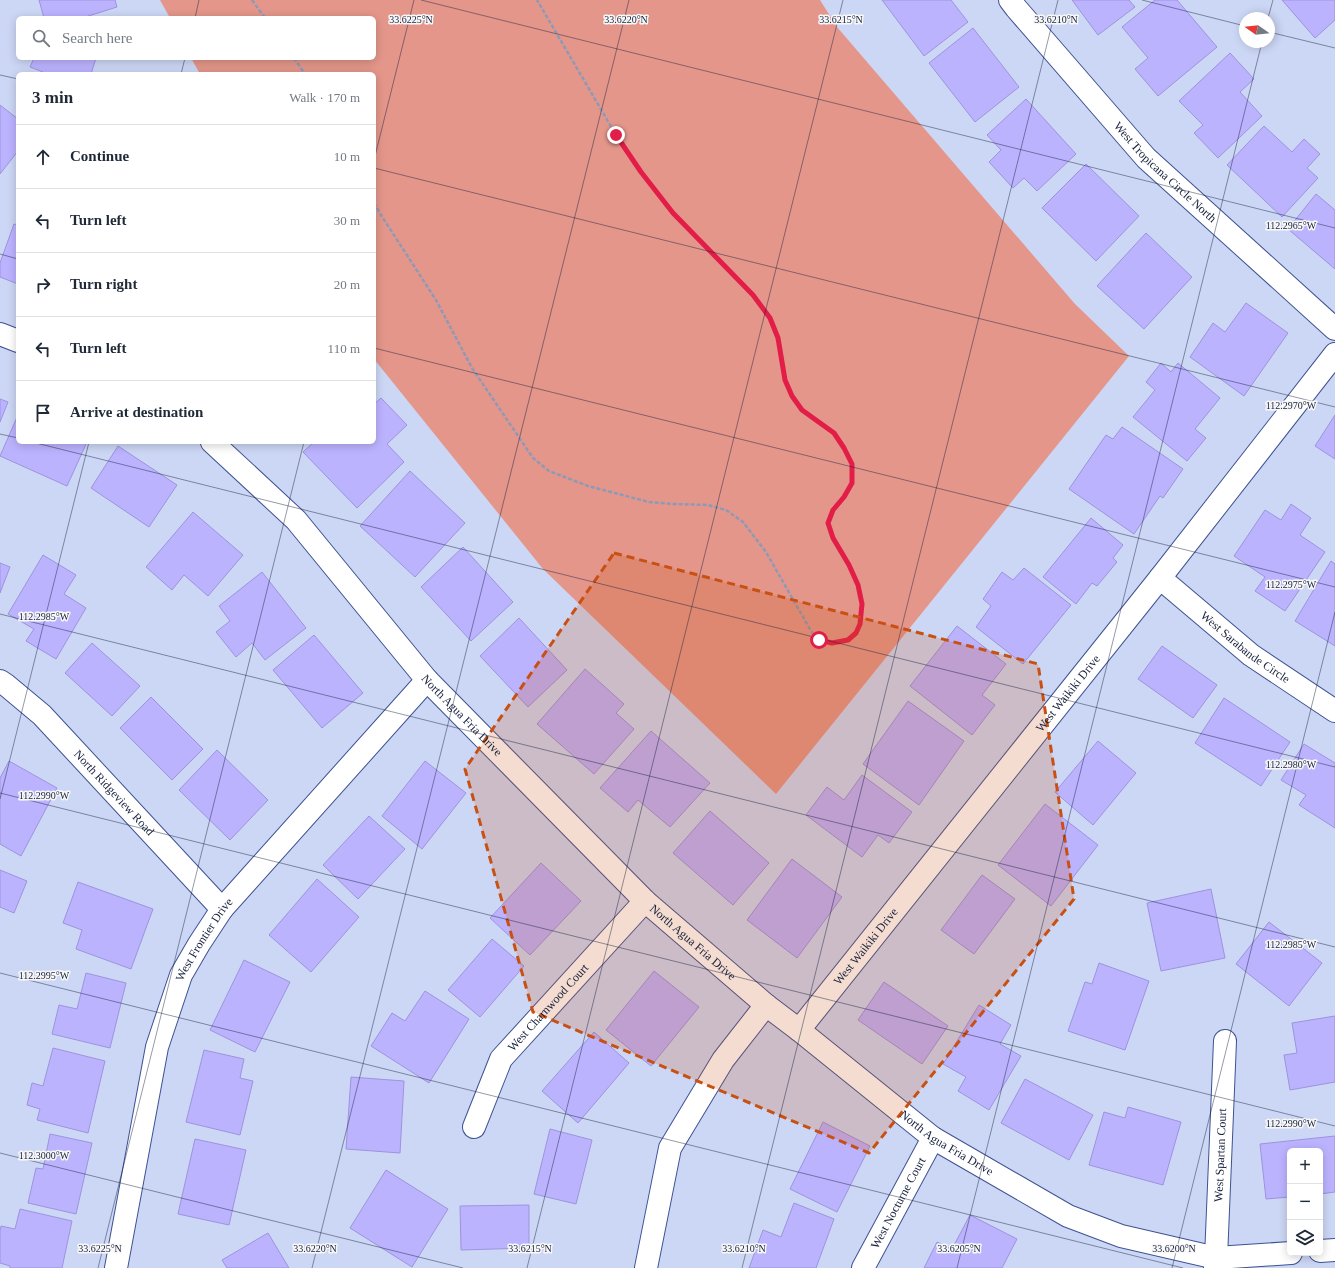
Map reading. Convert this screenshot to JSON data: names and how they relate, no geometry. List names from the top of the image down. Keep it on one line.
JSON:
{"streets":{"street":["West Tropicana Circle North","West Sarabande Circle","West Waikiki Drive","North Agua Fria Drive","North Ridgeview Road","West Frontier Drive","West Charnwood Court","West Spartan Court","West Nocturne Court"]},"crossings":[["West Sarabande Circle","West Waikiki Drive"],["West Waikiki Drive","North Agua Fria Drive"],["North Agua Fria Drive","West Frontier Drive"],["North Agua Fria Drive","West Charnwood Court"],["North Agua Fria Drive","West Spartan Court"],["North Agua Fria Drive","West Nocturne Court"],["North Ridgeview Road","West Frontier Drive"]],"north":"left","page":{"search":"Search here","heading":["3 min","Walk · 170 m"],"list":[["Continue","10 m"],["Turn left","30 m"],["Turn right","20 m"],["Turn left","110 m"],"Arrive at destination"],"map_buttons":["+","−"]},"coordinates":["33.6225°N","33.6220°N","33.6215°N","33.6210°N","112.2965°W","112.2970°W","112.2975°W","112.2985°W","112.2980°W","112.2990°W","112.2995°W","112.3000°W","33.6205°N","33.6200°N"]}
